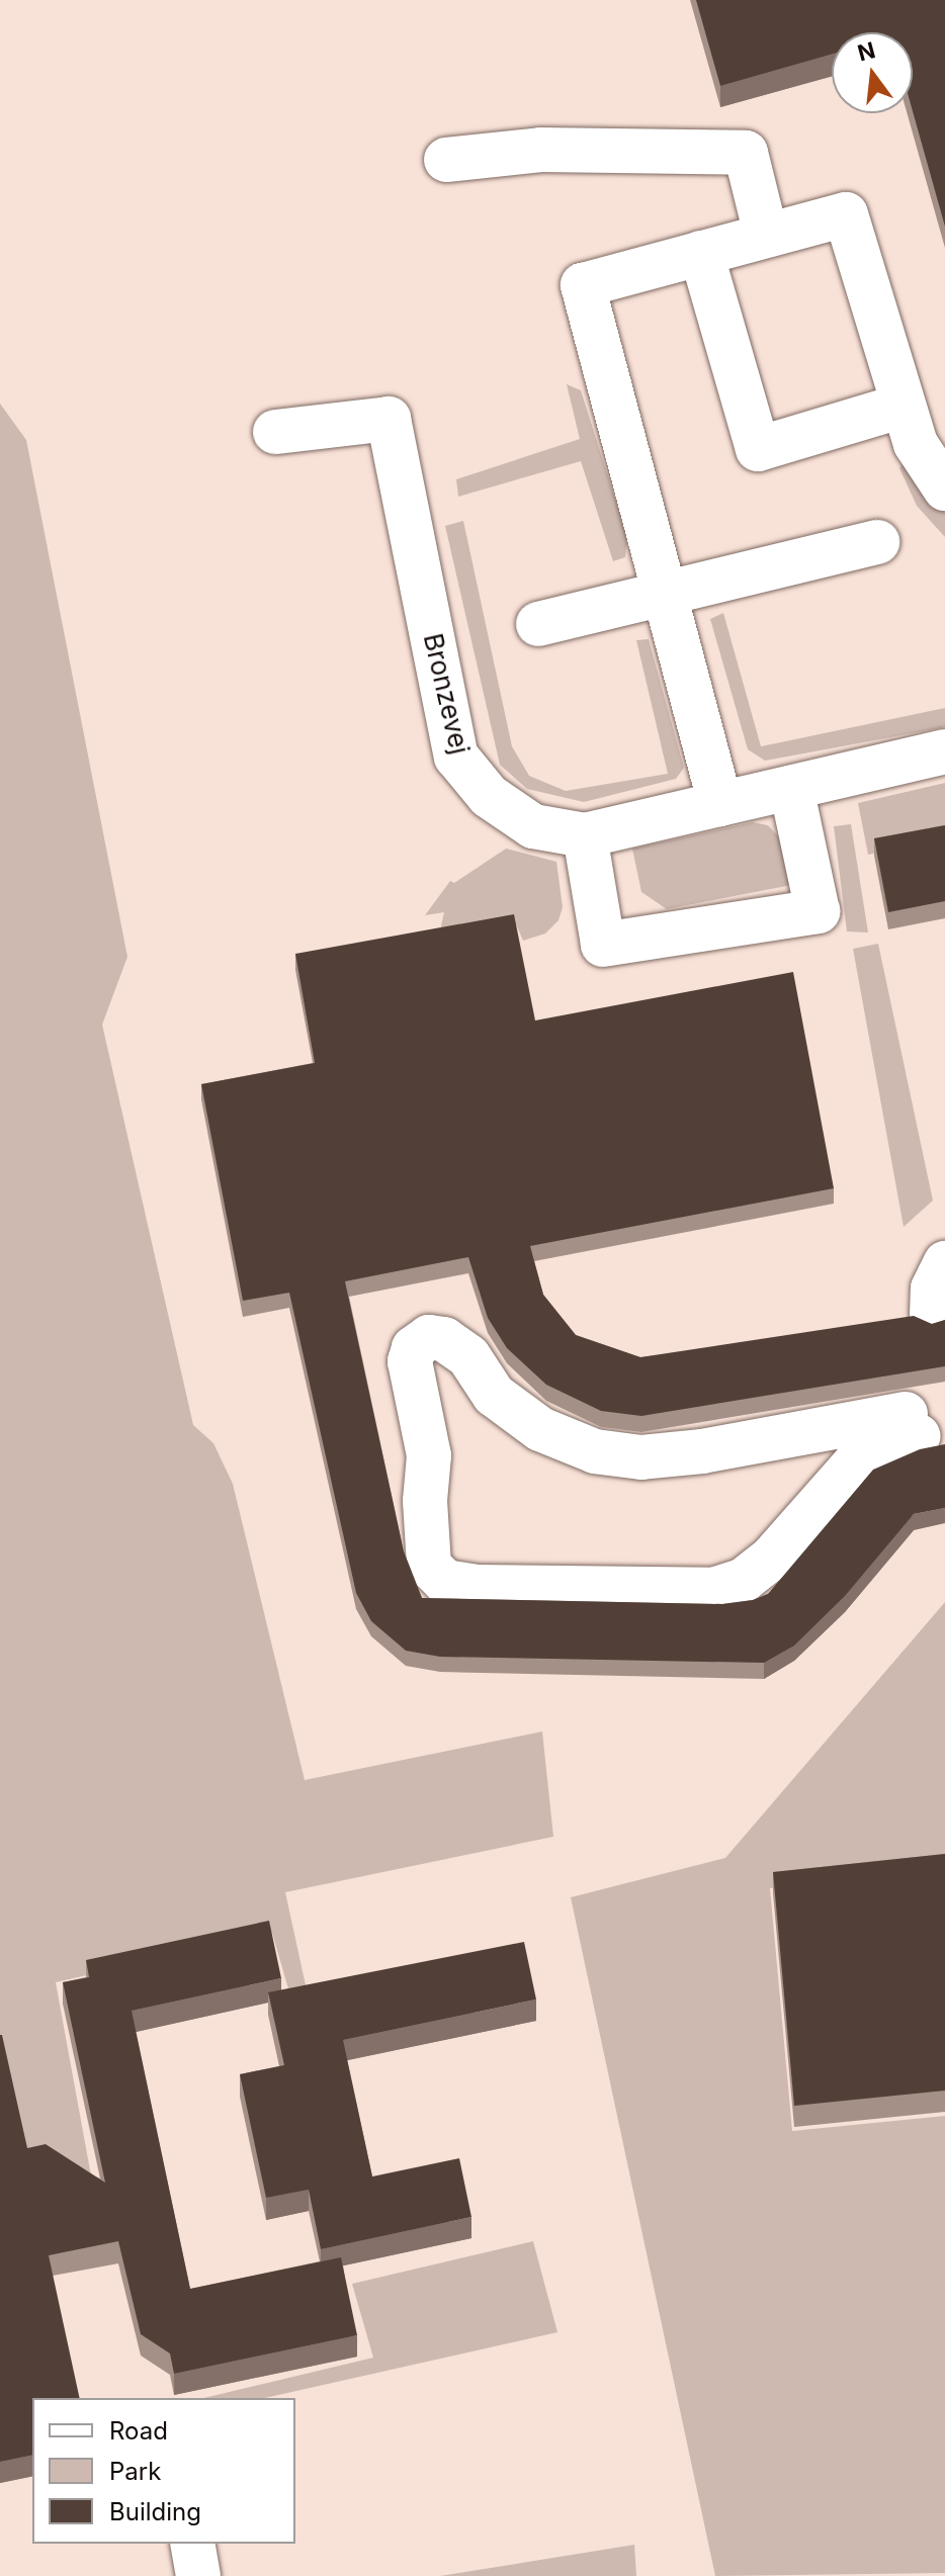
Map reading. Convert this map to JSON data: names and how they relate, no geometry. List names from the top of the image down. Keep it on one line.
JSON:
{"streets":{"street":["Bronzevej"]},"legend":["Road","Park","Building"],"north":"top"}
